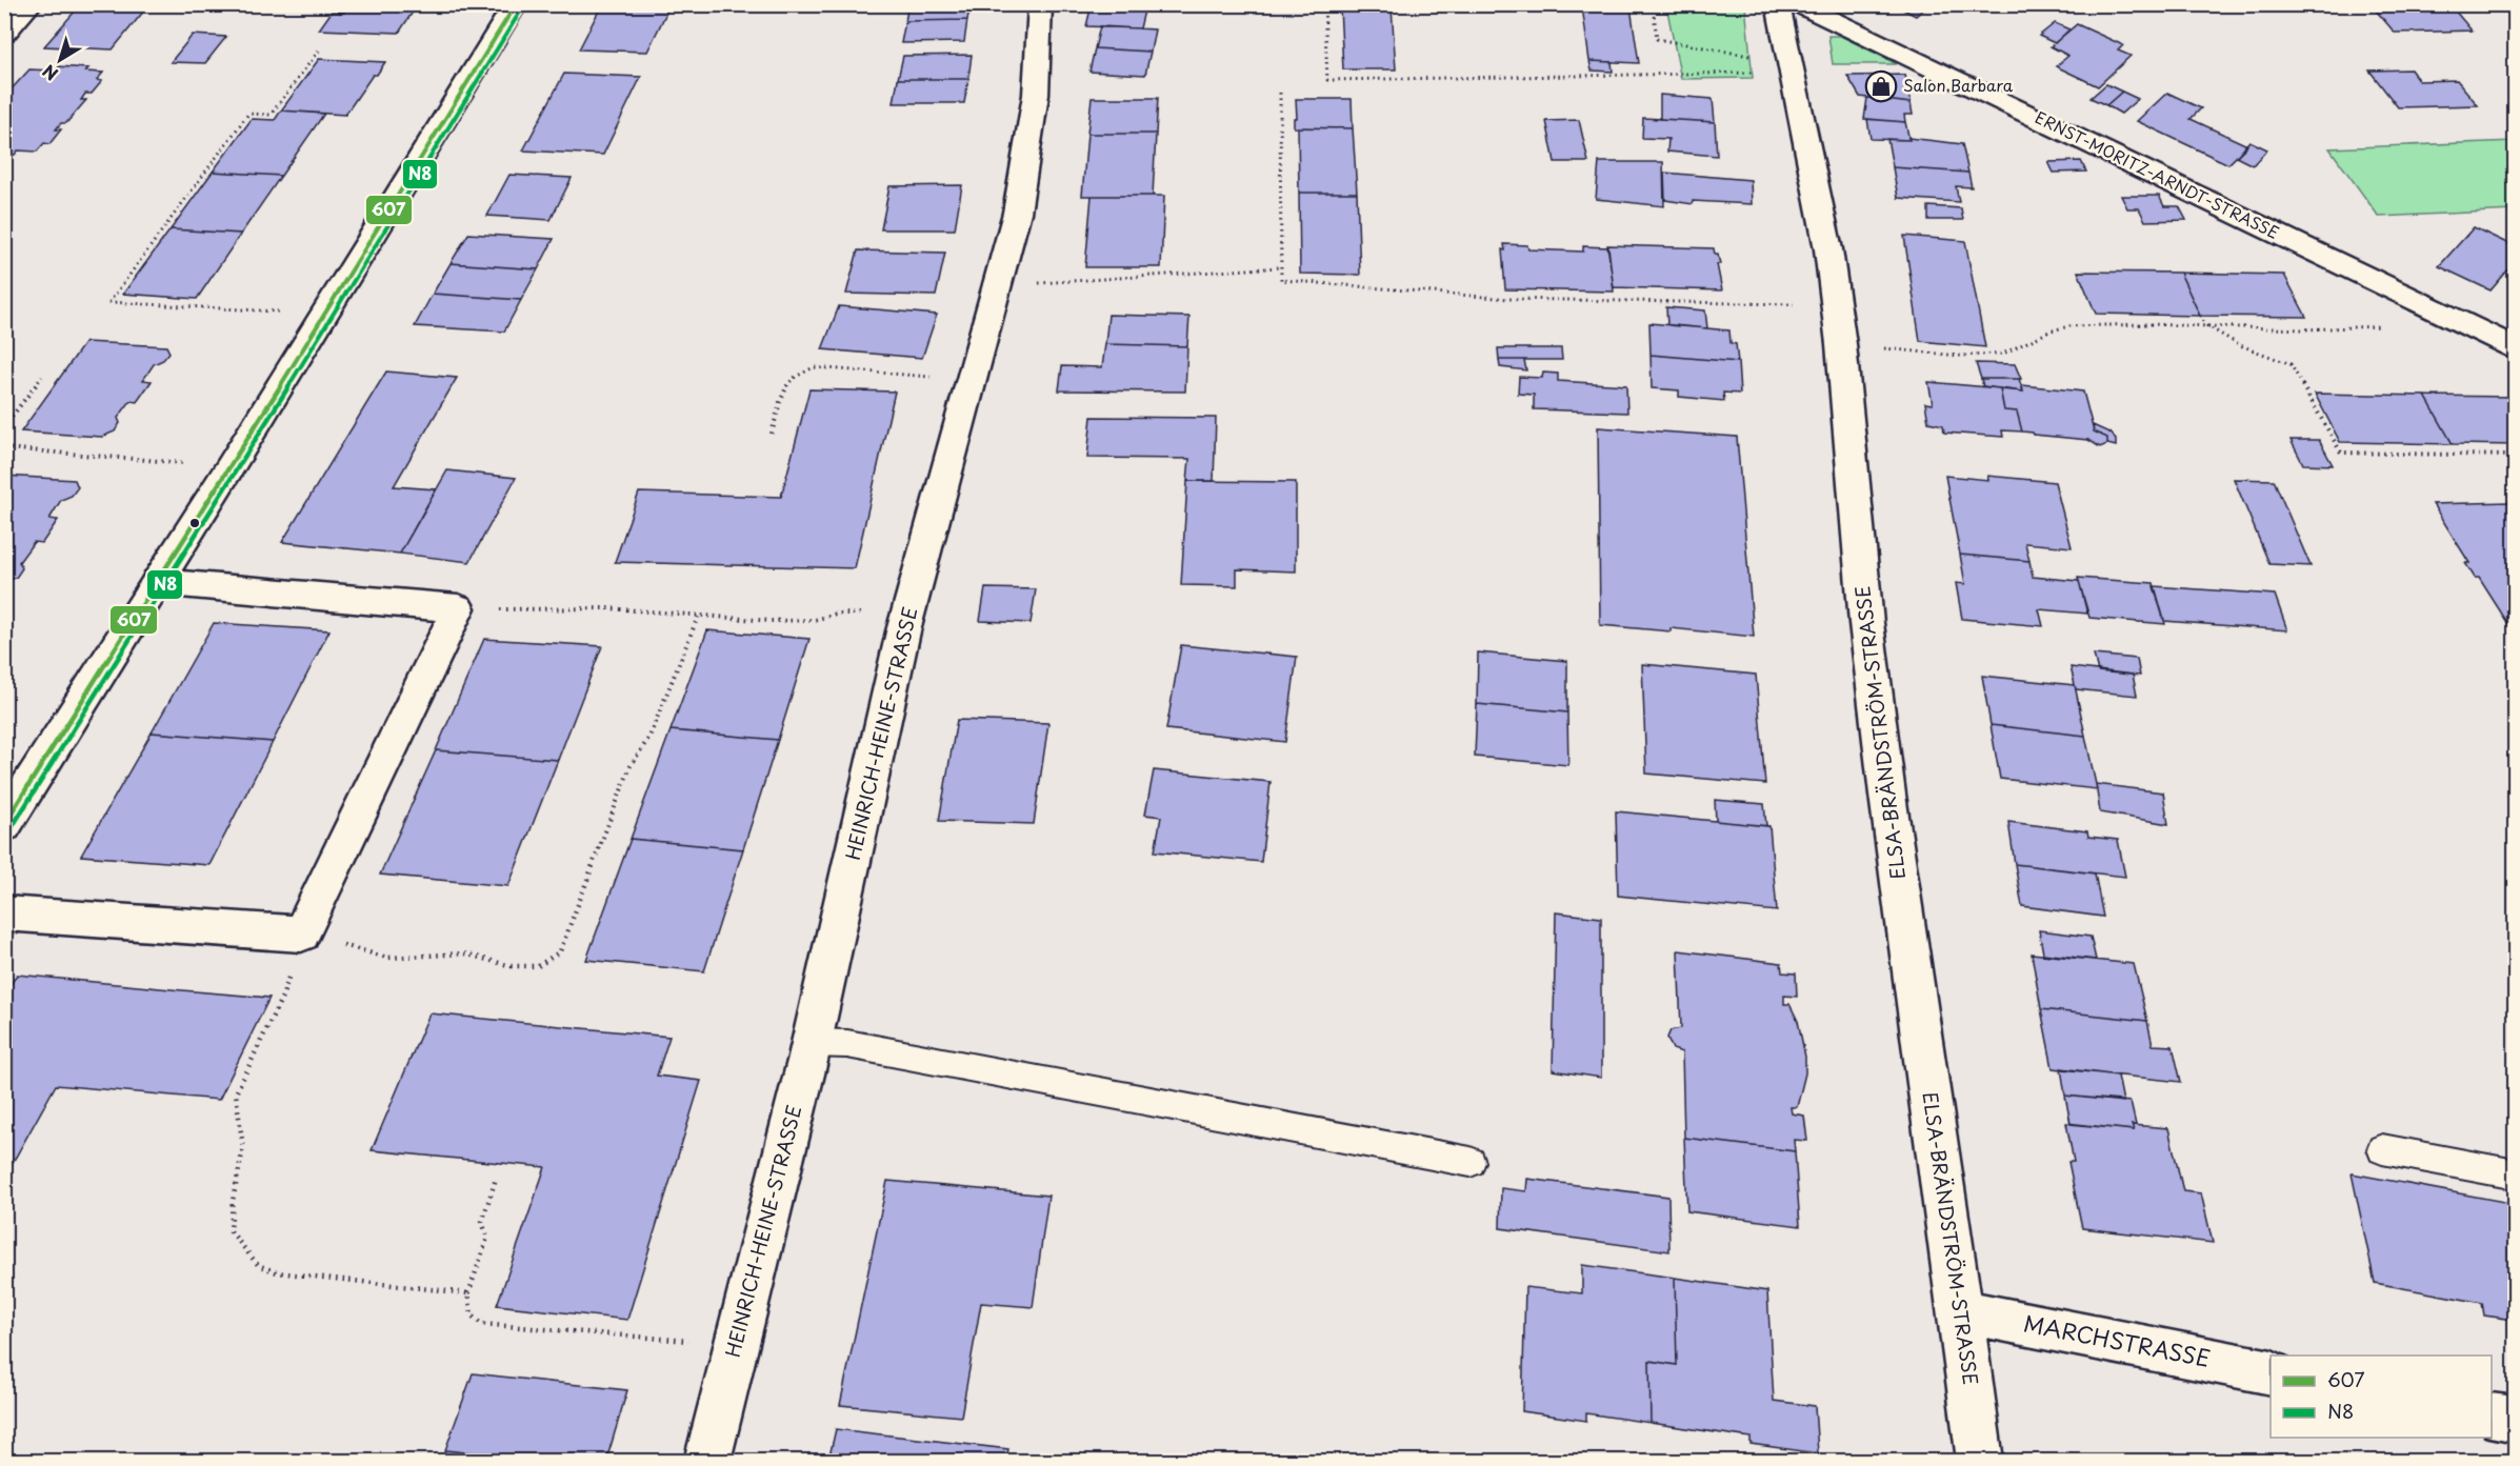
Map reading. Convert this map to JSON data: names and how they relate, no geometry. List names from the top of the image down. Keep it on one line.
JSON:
{"streets":{"street":["ERNST-MORITZ-ARNDT-STRASSE","ELSA-BRÄNDSTRÖM-STRASSE","HEINRICH-HEINE-STRASSE","MARCHSTRASSE"]},"crossings":[["ELSA-BRÄNDSTRÖM-STRASSE","MARCHSTRASSE"]],"places":{"shop":["Salon Barbara"]},"lines":["transit line 607","transit line N8"],"legend":["607","N8"],"north":"bottom left"}
